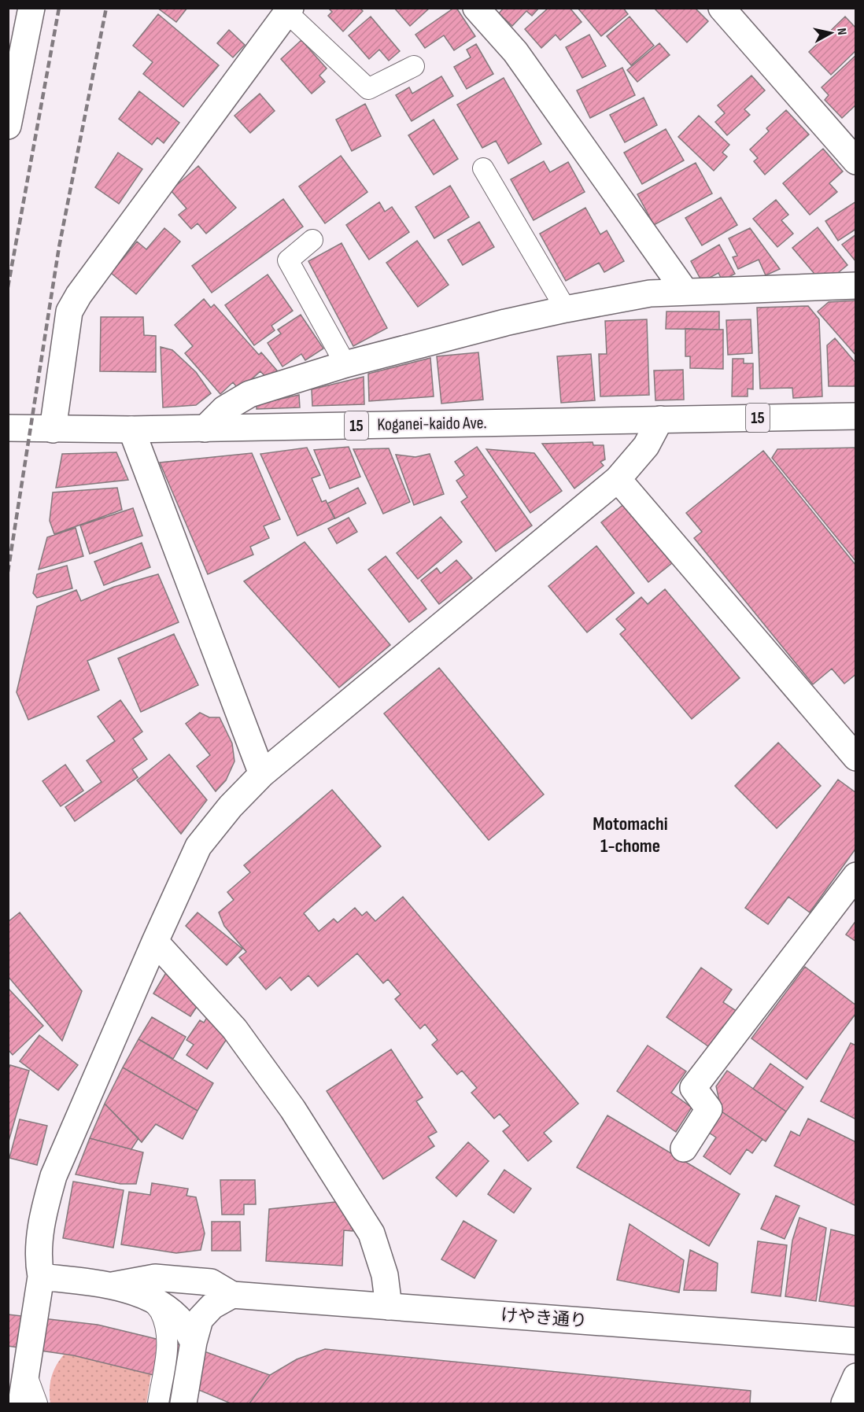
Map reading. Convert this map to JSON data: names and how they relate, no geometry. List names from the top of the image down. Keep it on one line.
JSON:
{"streets":{"street":["15","Koganei-kaido Ave.","けやき通り"]},"districts":["Motomachi 1-chome"],"north":"right"}
